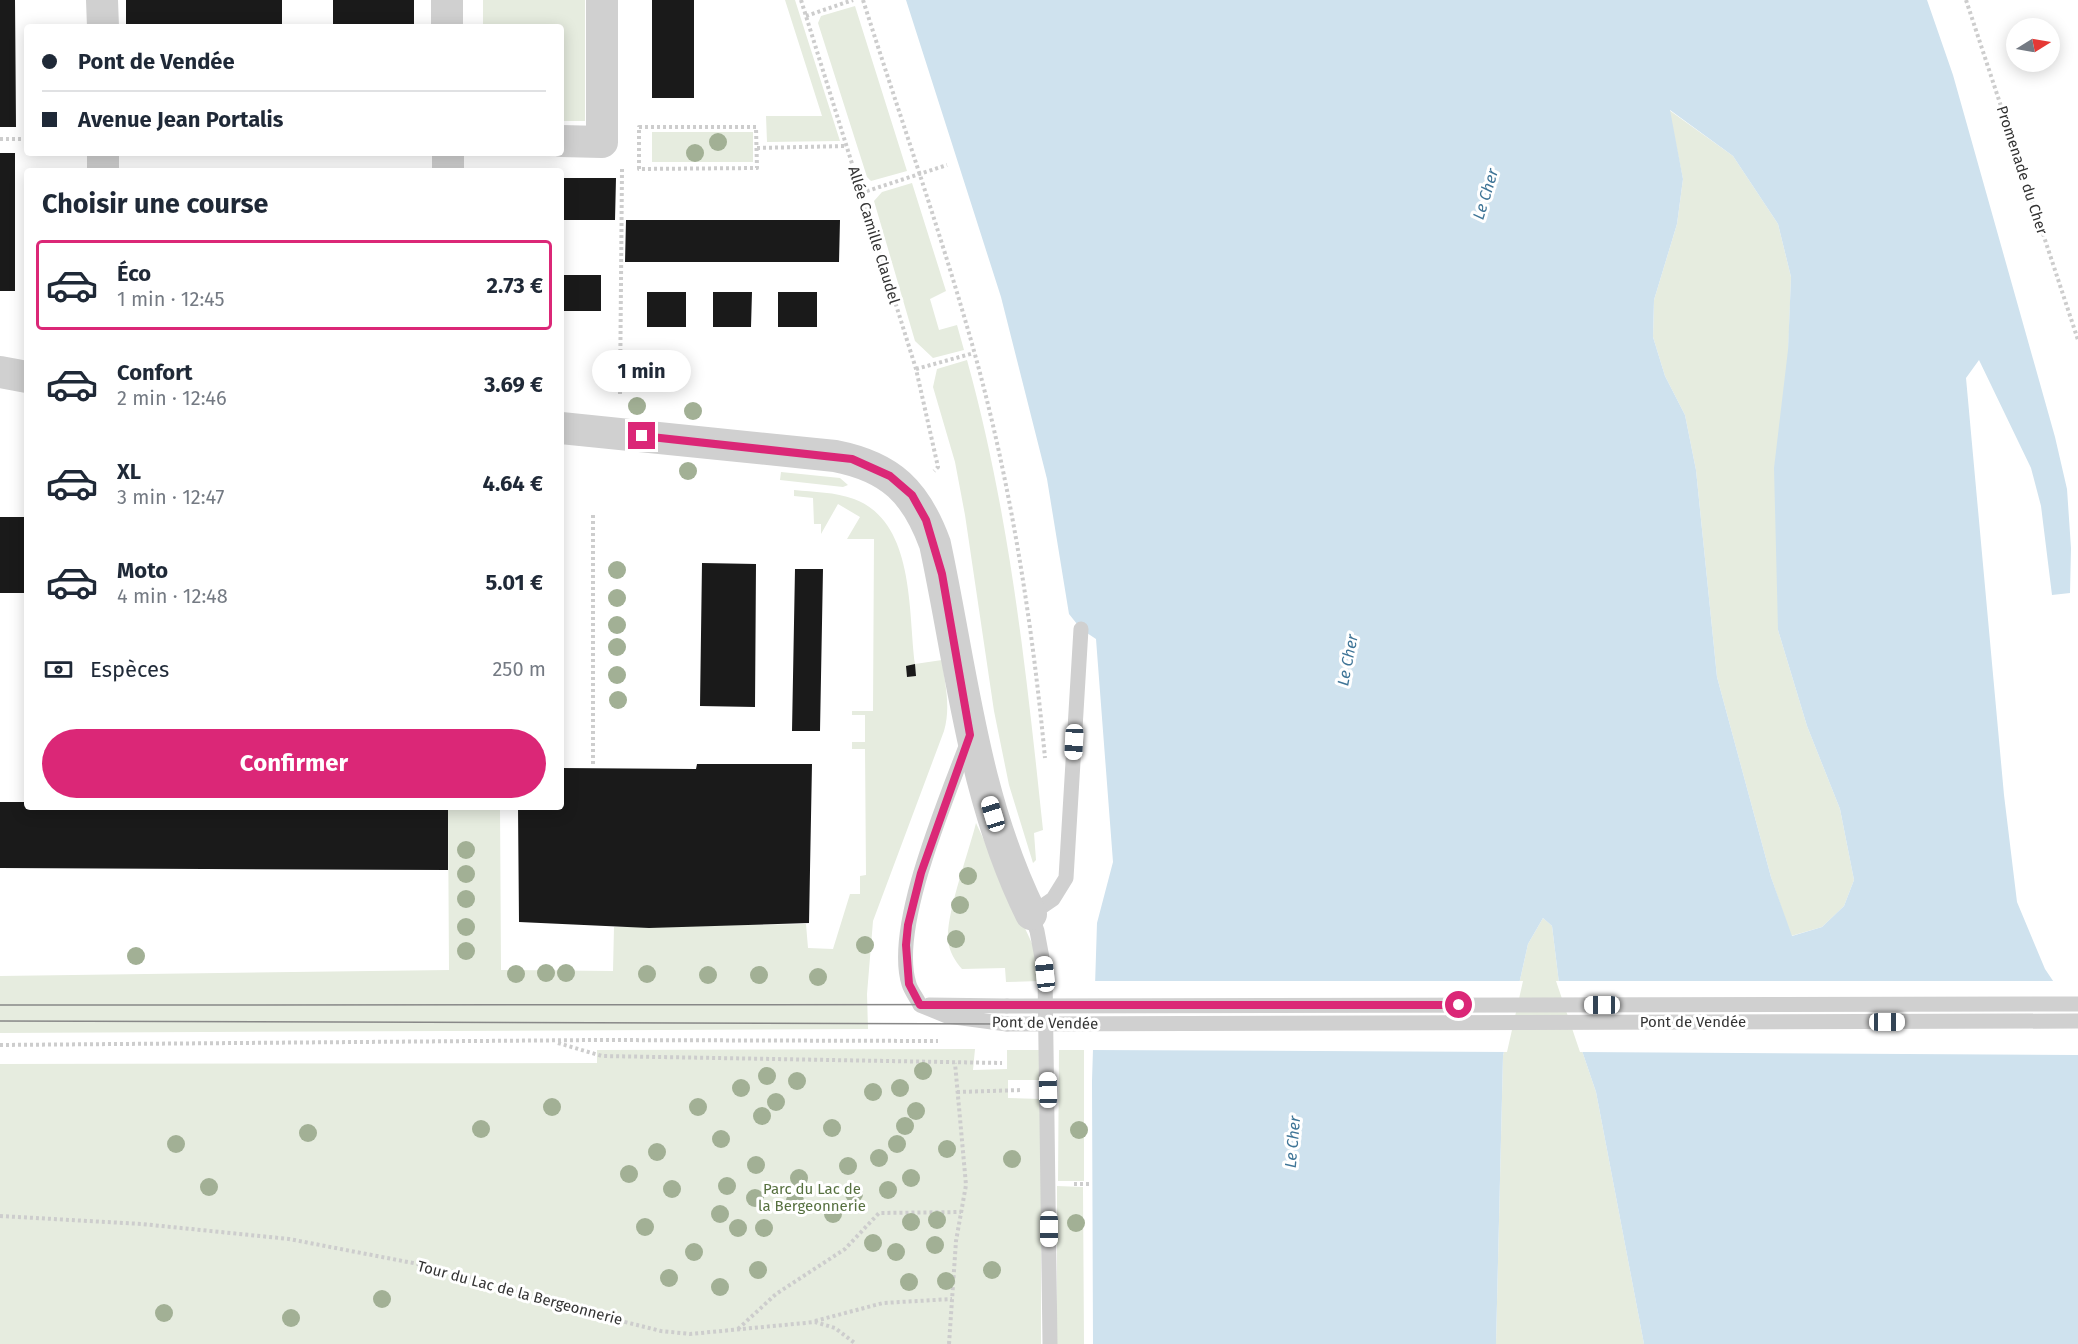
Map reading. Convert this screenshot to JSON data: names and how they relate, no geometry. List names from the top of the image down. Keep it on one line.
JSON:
{"streets":{"lane":["Pont de Vendée"],"path":["Promenade du Cher","Allée Camille Claudel","Tour du Lac de la Bergeonnerie"]},"water":["Le Cher"],"parks":["Parc du Lac de la Bergeonnerie"],"north":"right","page":{"banner":["Pont de Vendée","Avenue Jean Portalis"],"heading":"Choisir une course","list":[{"name":"Éco","note":"1 min · 12:45","value":"2.73 €"},{"name":"Confort","note":"2 min · 12:46","value":"3.69 €"},{"name":"XL","note":"3 min · 12:47","value":"4.64 €"},{"name":"Moto","note":"4 min · 12:48","value":"5.01 €"}],"bubble":"1 min","pay":["Espèces","250 m"],"buttons":"Confirmer"}}
